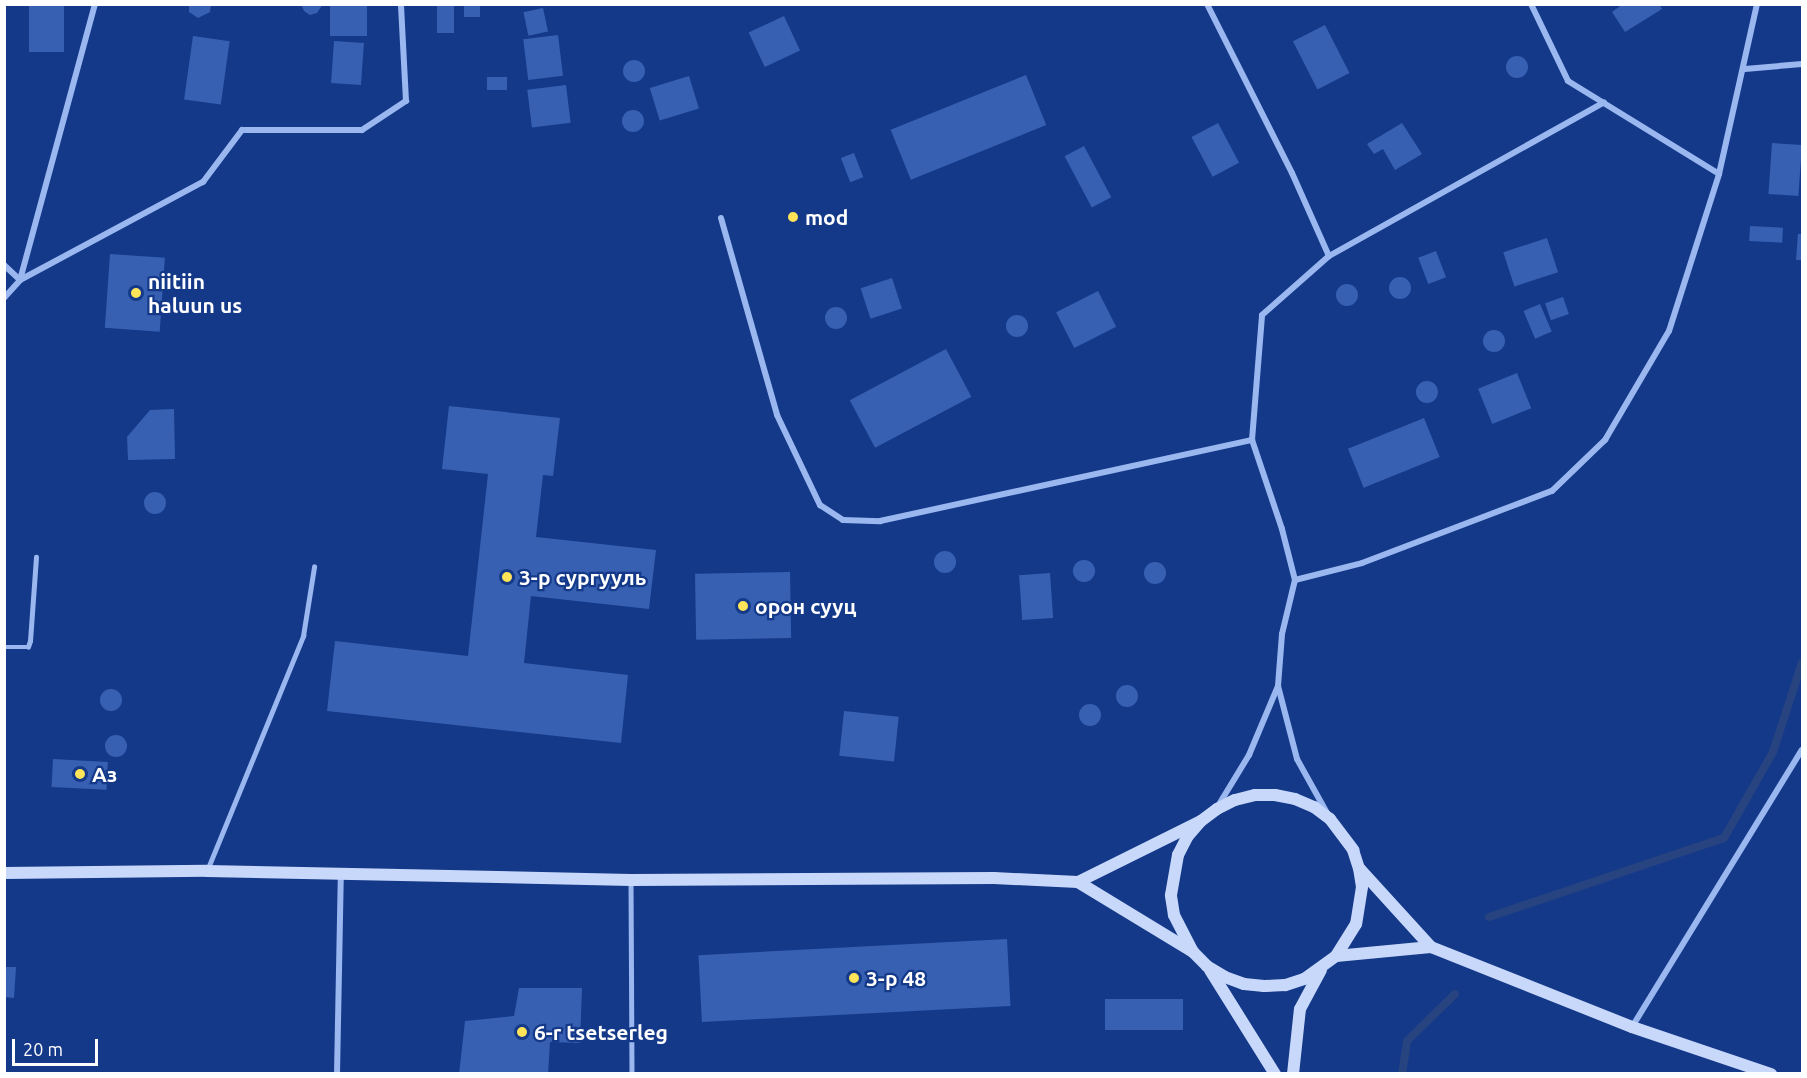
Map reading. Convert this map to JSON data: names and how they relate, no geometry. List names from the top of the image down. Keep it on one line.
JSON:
{"places":["mod","niitiin haluun us","3-р сургууль","орон сууц","Аз","3-р 48","6-r tsetserleg"],"scale_bar":"20 m"}
